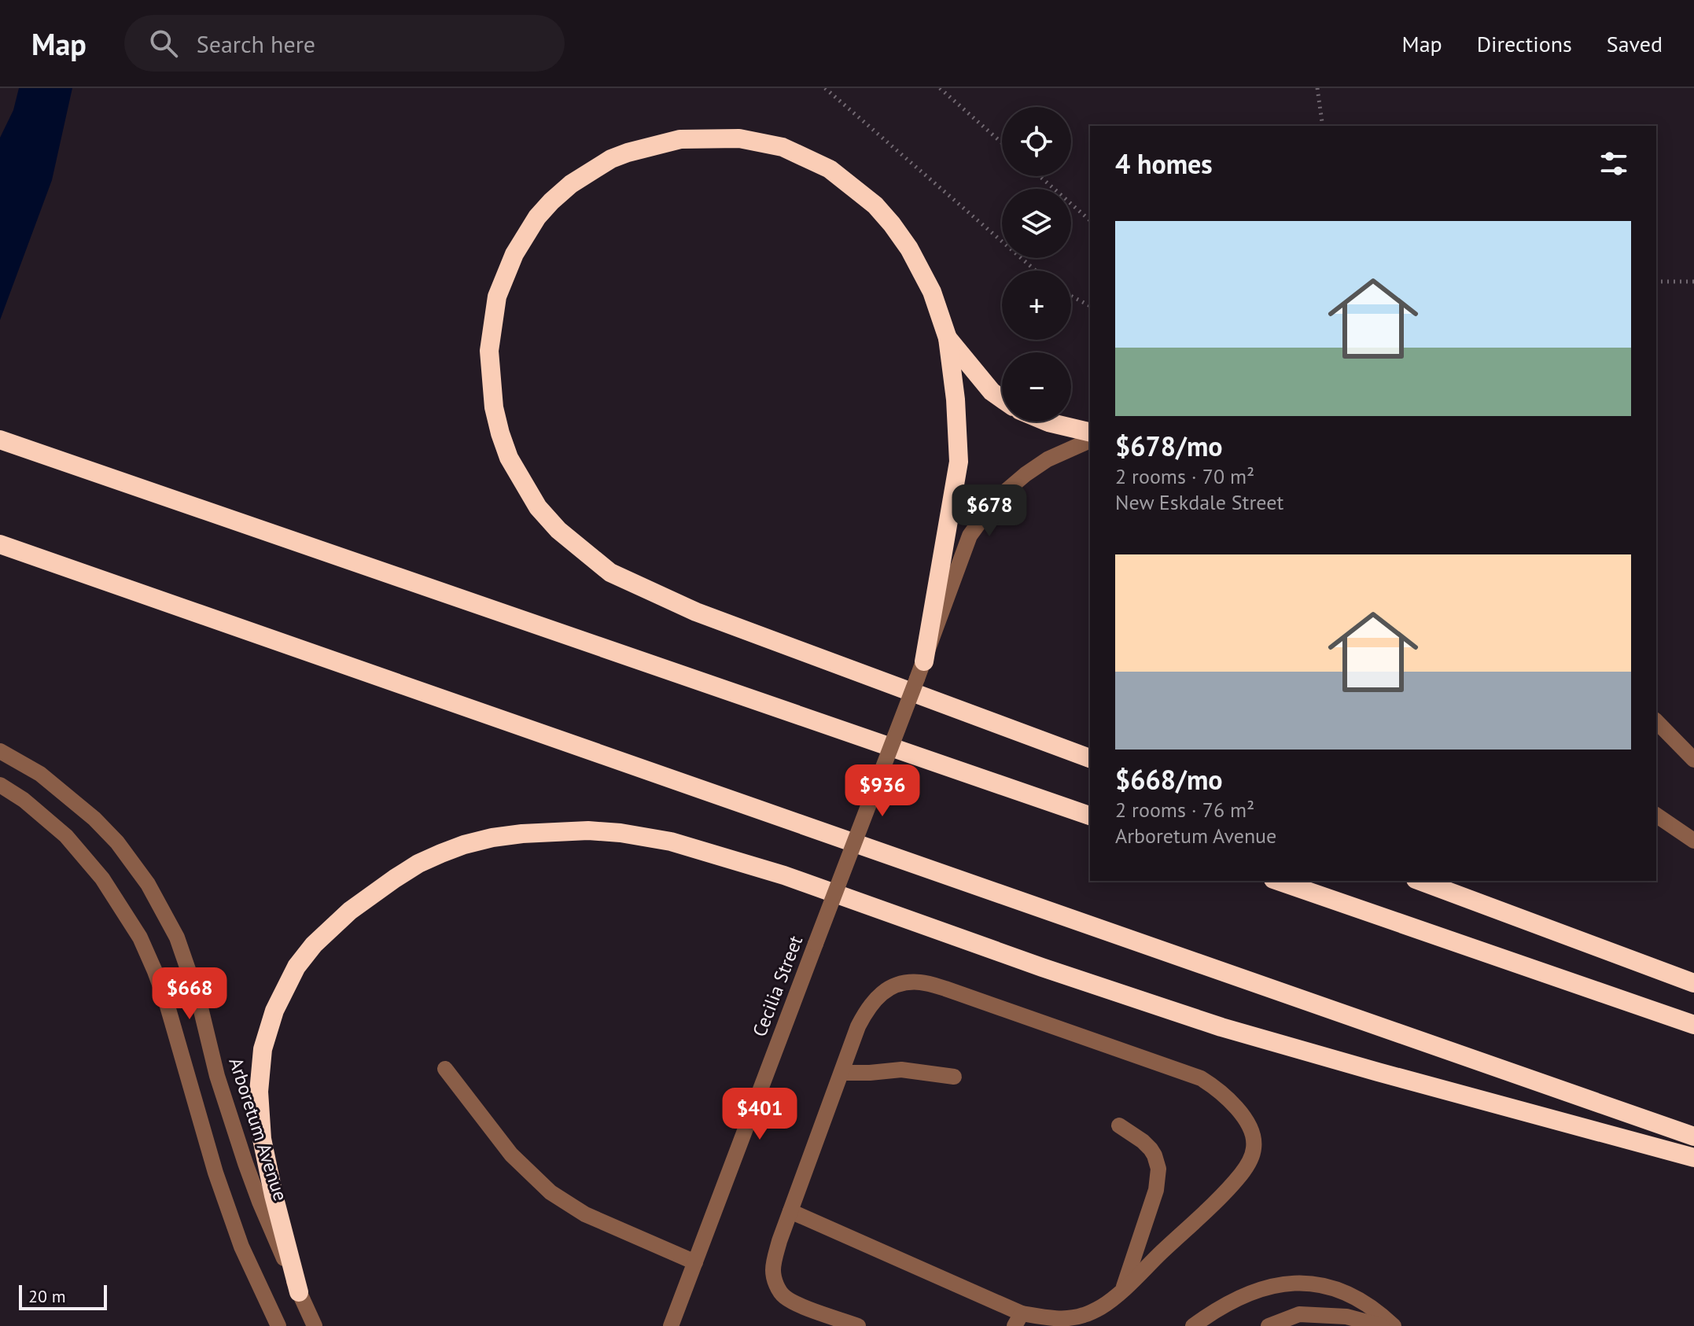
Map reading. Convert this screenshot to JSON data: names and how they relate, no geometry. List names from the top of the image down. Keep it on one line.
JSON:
{"streets":{"street":["Cecilia Street","Arboretum Avenue"]},"scale_bar":"20 m","page":{"header":"Map","search":"Search here","nav":["Map","Directions","Saved"],"map_buttons":["+","−"],"heading":"4 homes","list":[{"name":"$678/mo","note":"2 rooms · 70 m² · New Eskdale Street"},{"name":"$668/mo","note":"2 rooms · 76 m² · Arboretum Avenue"}],"price":["$678","$936","$668","$401"],"scale":"20 m"}}
